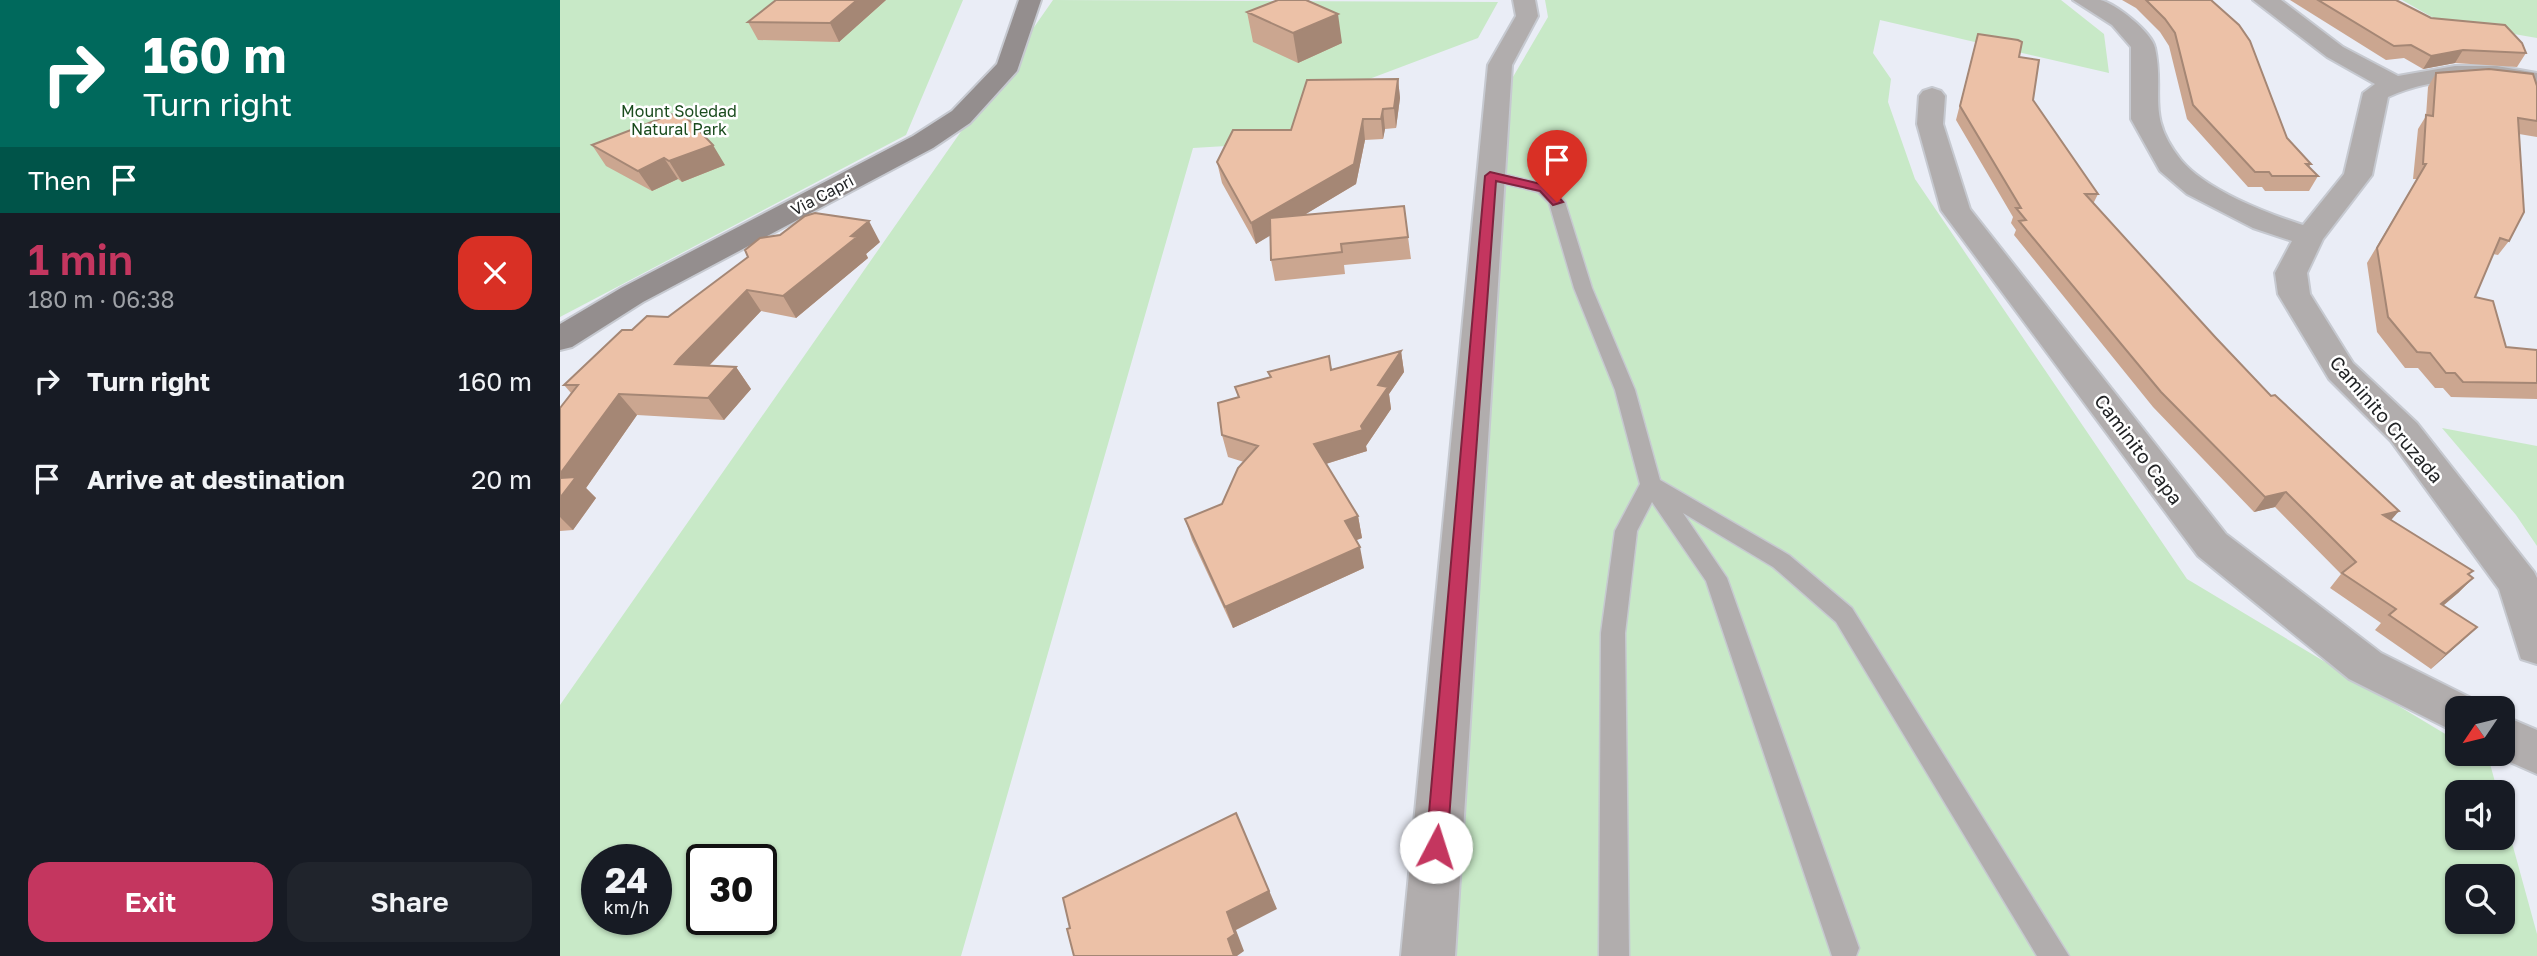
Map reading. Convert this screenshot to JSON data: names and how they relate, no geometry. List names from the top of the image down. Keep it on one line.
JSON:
{"streets":{"street":["Via Capri","Caminito Cruzada","Caminito Capa"]},"parks":["Mount Soledad Natural Park"],"north":"bottom left","page":{"turn":["160 m","Turn right"],"then":"Then","heading":["1 min","180 m · 06:38"],"list":[{"name":"Turn right","value":"160 m"},{"name":"Arrive at destination","value":"20 m"}],"speed":"24 km/h","limit":"30","buttons":["Exit","Share"]}}
